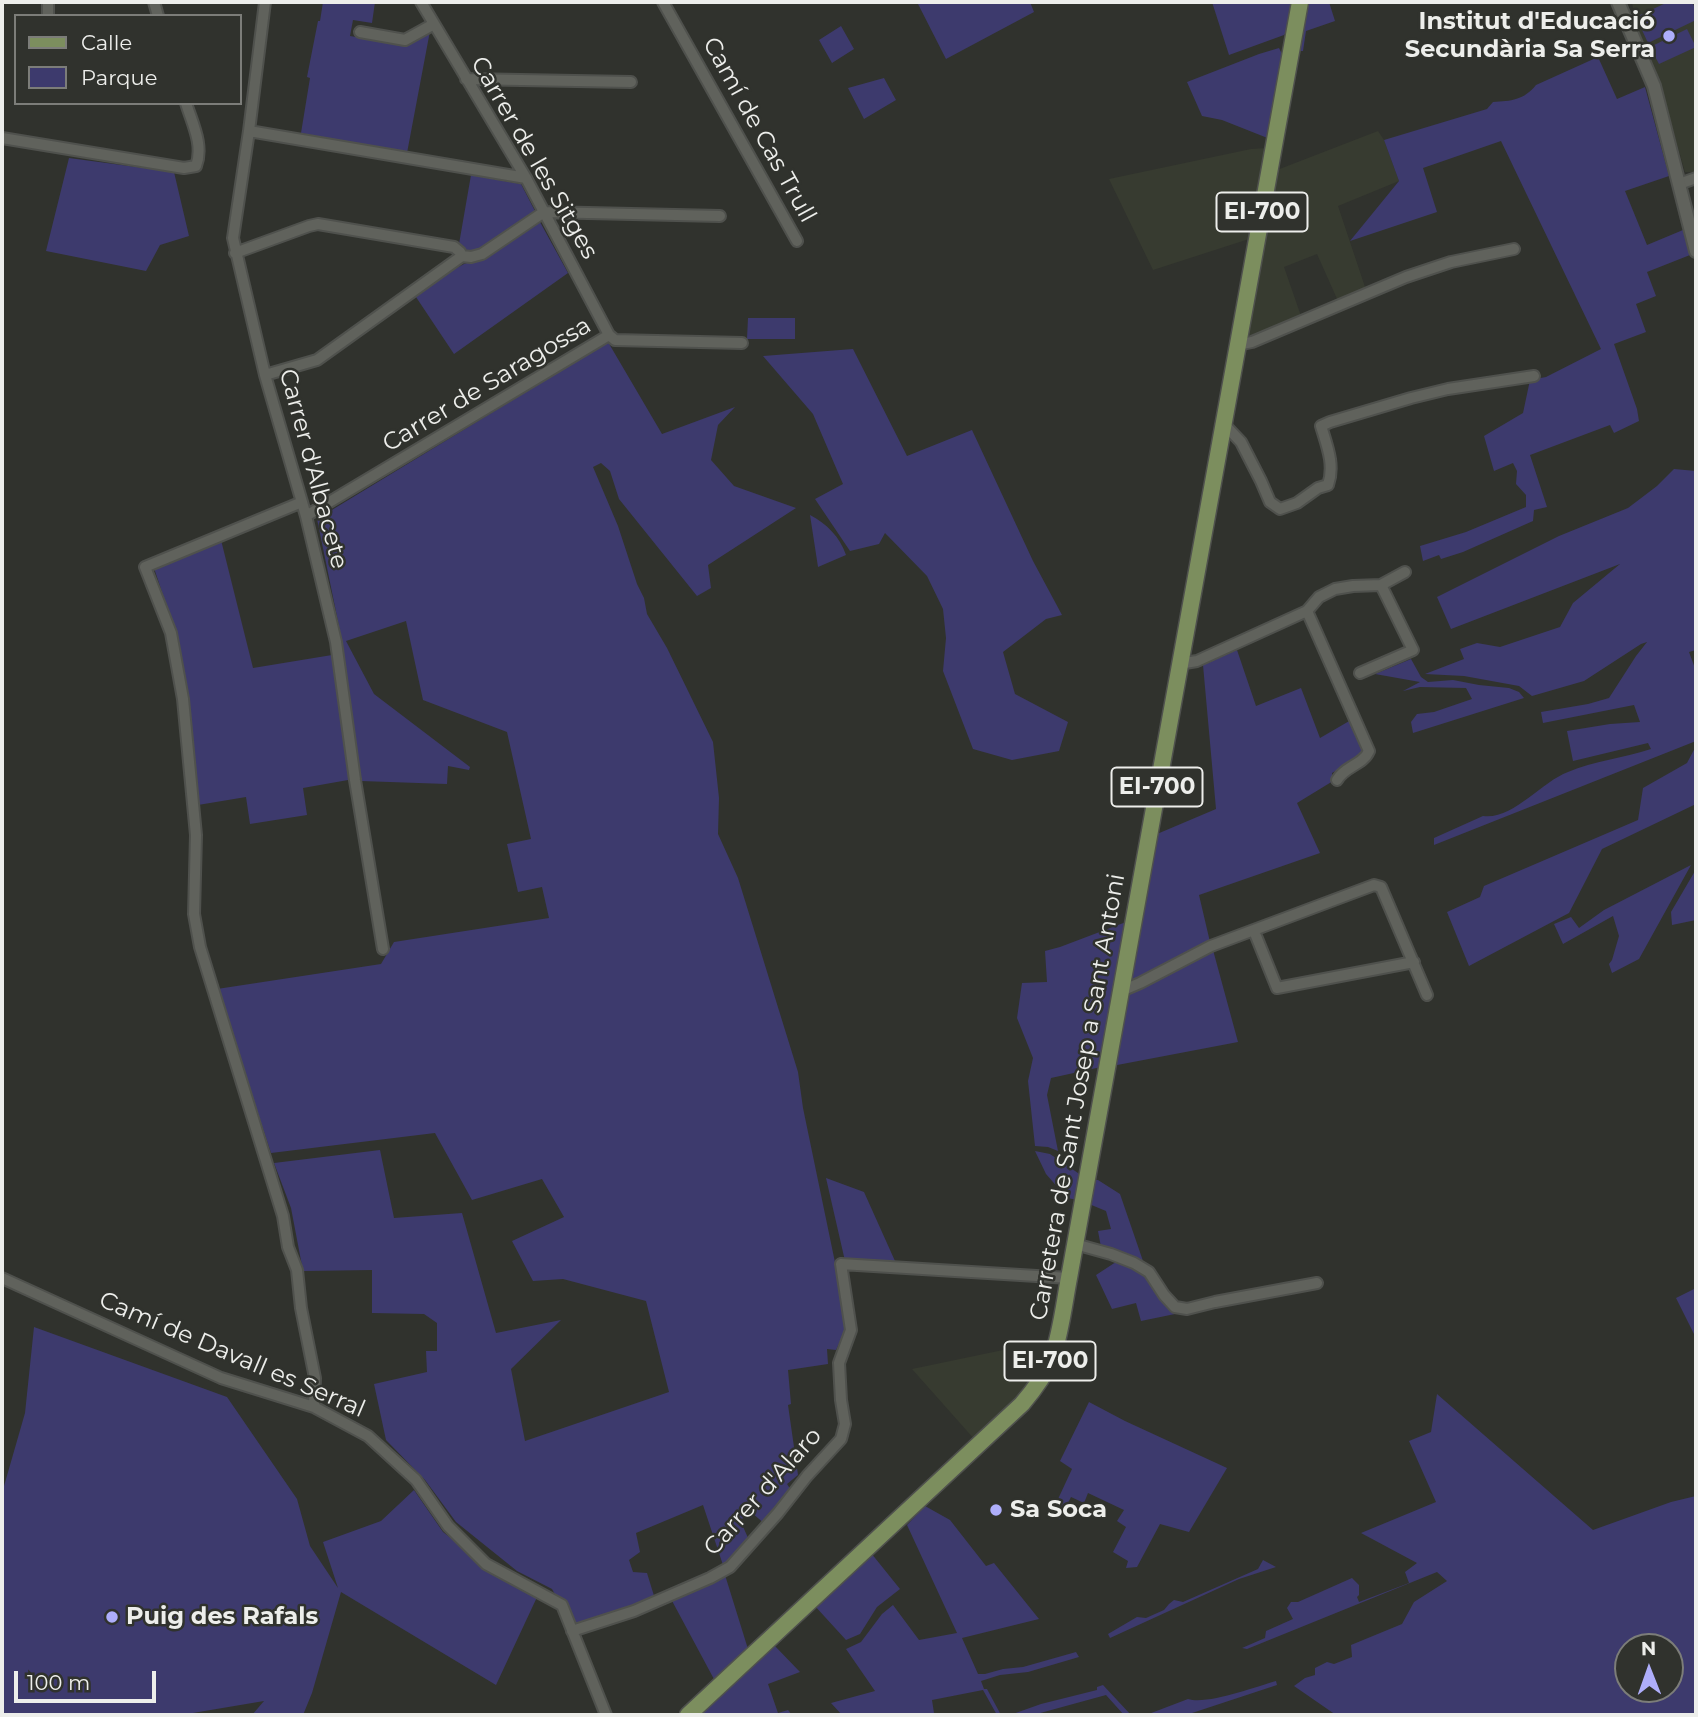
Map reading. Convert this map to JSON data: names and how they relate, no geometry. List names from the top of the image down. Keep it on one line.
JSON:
{"streets":{"main road":["EI-700","Carretera de Sant Josep a Sant Antoni"],"street":["Camí de Cas Trull","Carrer de les Sitges","Carrer de Saragossa","Carrer d'Albacete","Camí de Davall es Serral","Carrer d'Alaro"]},"crossings":[["Carrer de les Sitges","Carrer de Saragossa"],["EI-700","Carretera de Sant Josep a Sant Antoni"],["Carrer de Saragossa","Carrer d'Albacete"],["Carretera de Sant Josep a Sant Antoni","Carrer d'Alaro"],["Camí de Davall es Serral","Carrer d'Alaro"]],"places":["Institut d'Educació Secundària Sa Serra","Sa Soca","Puig des Rafals"],"legend":["Calle","Parque"],"scale_bar":"100 m","north":"top"}
